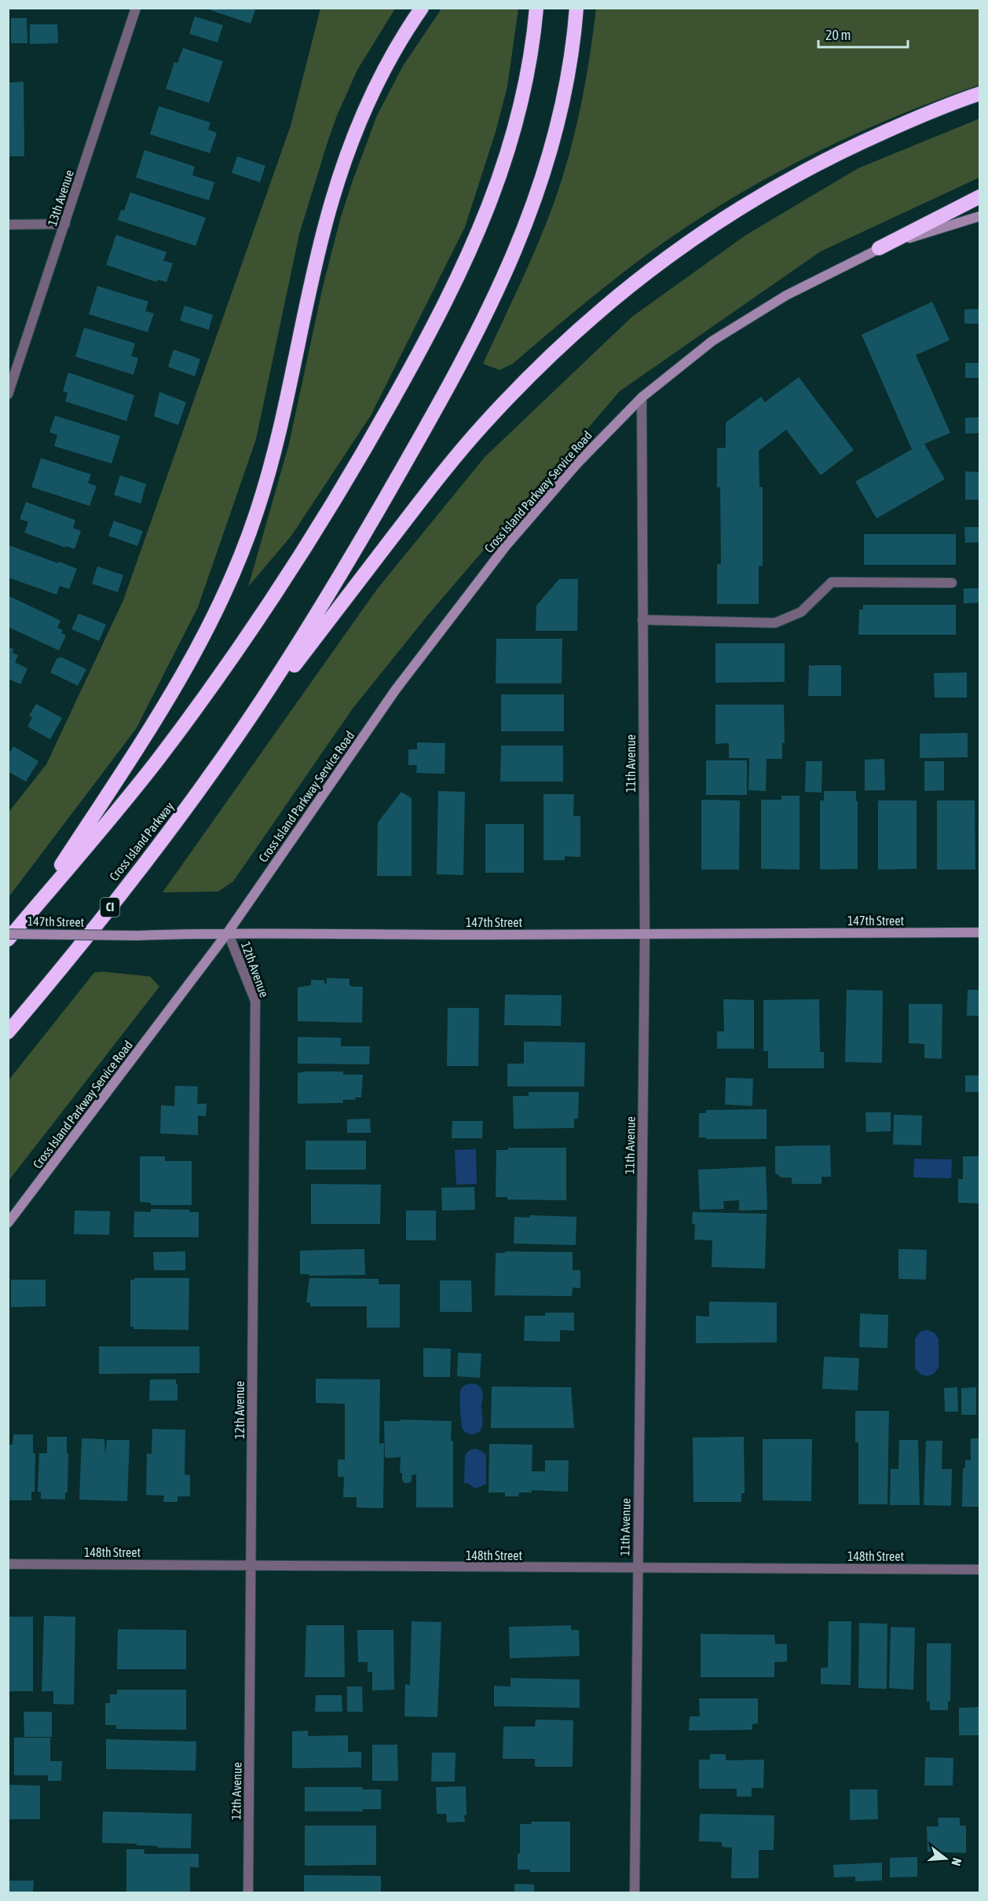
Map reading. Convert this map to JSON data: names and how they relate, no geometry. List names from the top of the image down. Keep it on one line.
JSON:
{"streets":{"highway":["Cross Island Parkway","CI"],"street":["13th Avenue","Cross Island Parkway Service Road","11th Avenue","147th Street","12th Avenue","148th Street"]},"crossings":[["Cross Island Parkway Service Road","11th Avenue"],["Cross Island Parkway Service Road","147th Street"],["Cross Island Parkway Service Road","12th Avenue"],["11th Avenue","147th Street"],["11th Avenue","148th Street"],["147th Street","12th Avenue"],["12th Avenue","148th Street"]],"scale_bar":"20 m","north":"right"}
